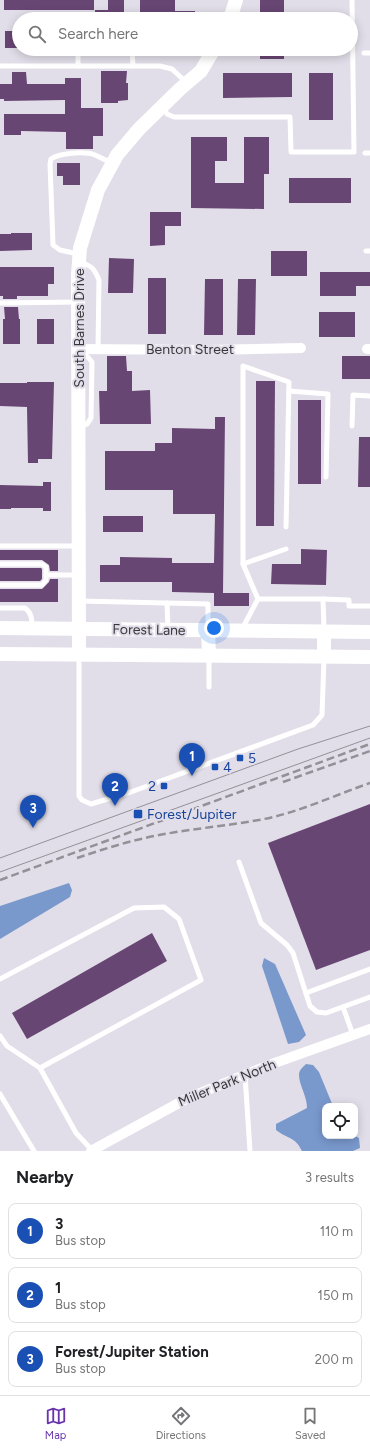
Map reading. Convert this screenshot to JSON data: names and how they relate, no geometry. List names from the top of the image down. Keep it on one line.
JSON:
{"streets":{"main road":["South Barnes Drive","Forest Lane"],"street":["Benton Street","Miller Park North"]},"crossings":[["South Barnes Drive","Benton Street"],["South Barnes Drive","Forest Lane"]],"places":{"transit":["5","4","2","Forest/Jupiter"]},"page":{"search":"Search here","pins":["1","2","3"],"heading":["Nearby","3 results"],"list":[{"mark":"1","name":"3","note":"Bus stop","value":"110 m"},{"mark":"2","name":"1","note":"Bus stop","value":"150 m"},{"mark":"3","name":"Forest/Jupiter Station","note":"Bus stop","value":"200 m"}],"nav":["Map","Directions","Saved"]}}
